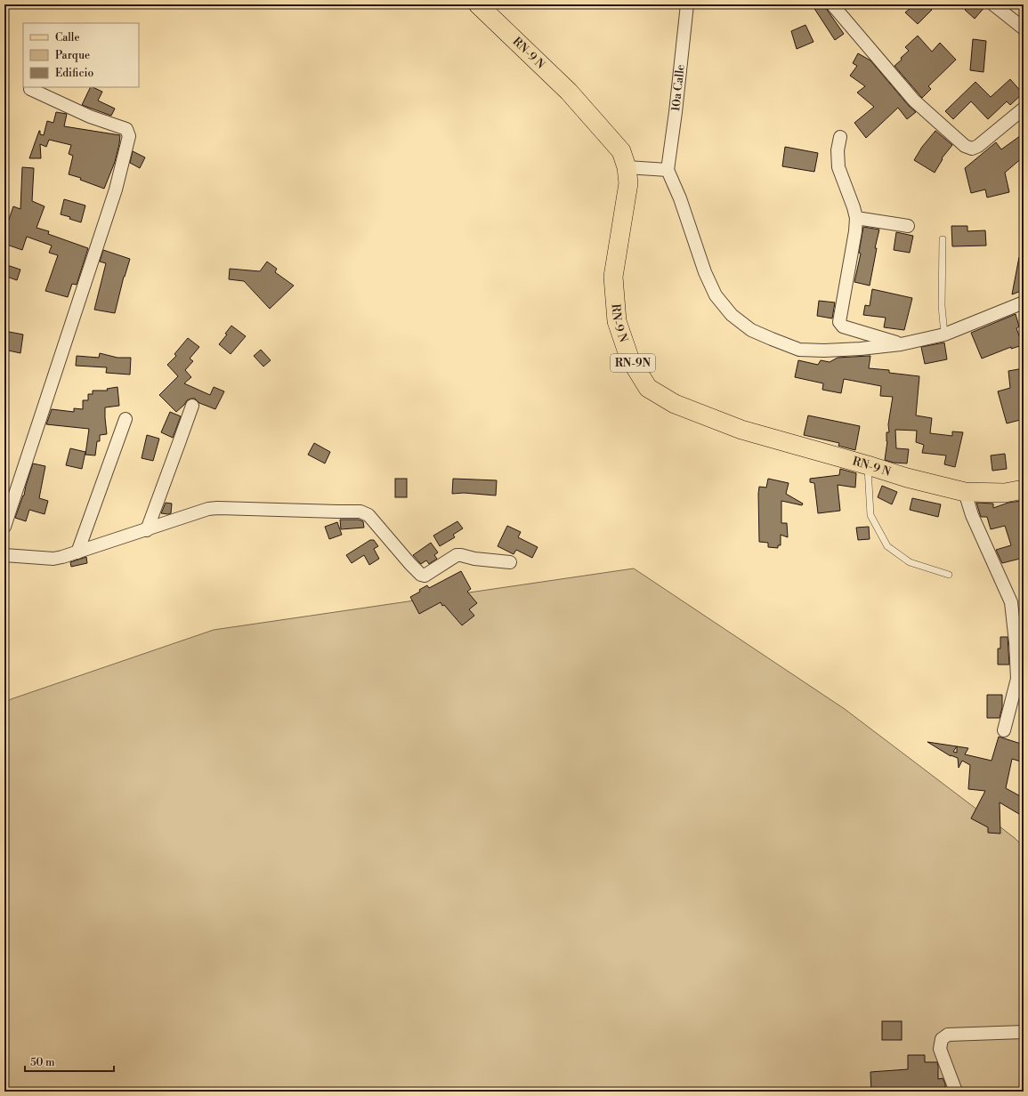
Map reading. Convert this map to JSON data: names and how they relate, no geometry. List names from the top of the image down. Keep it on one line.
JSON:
{"streets":{"main road":["RN-9 N","RN-9N"],"street":["10a Calle"]},"legend":["Calle","Parque","Edificio"],"scale_bar":"50 m"}
